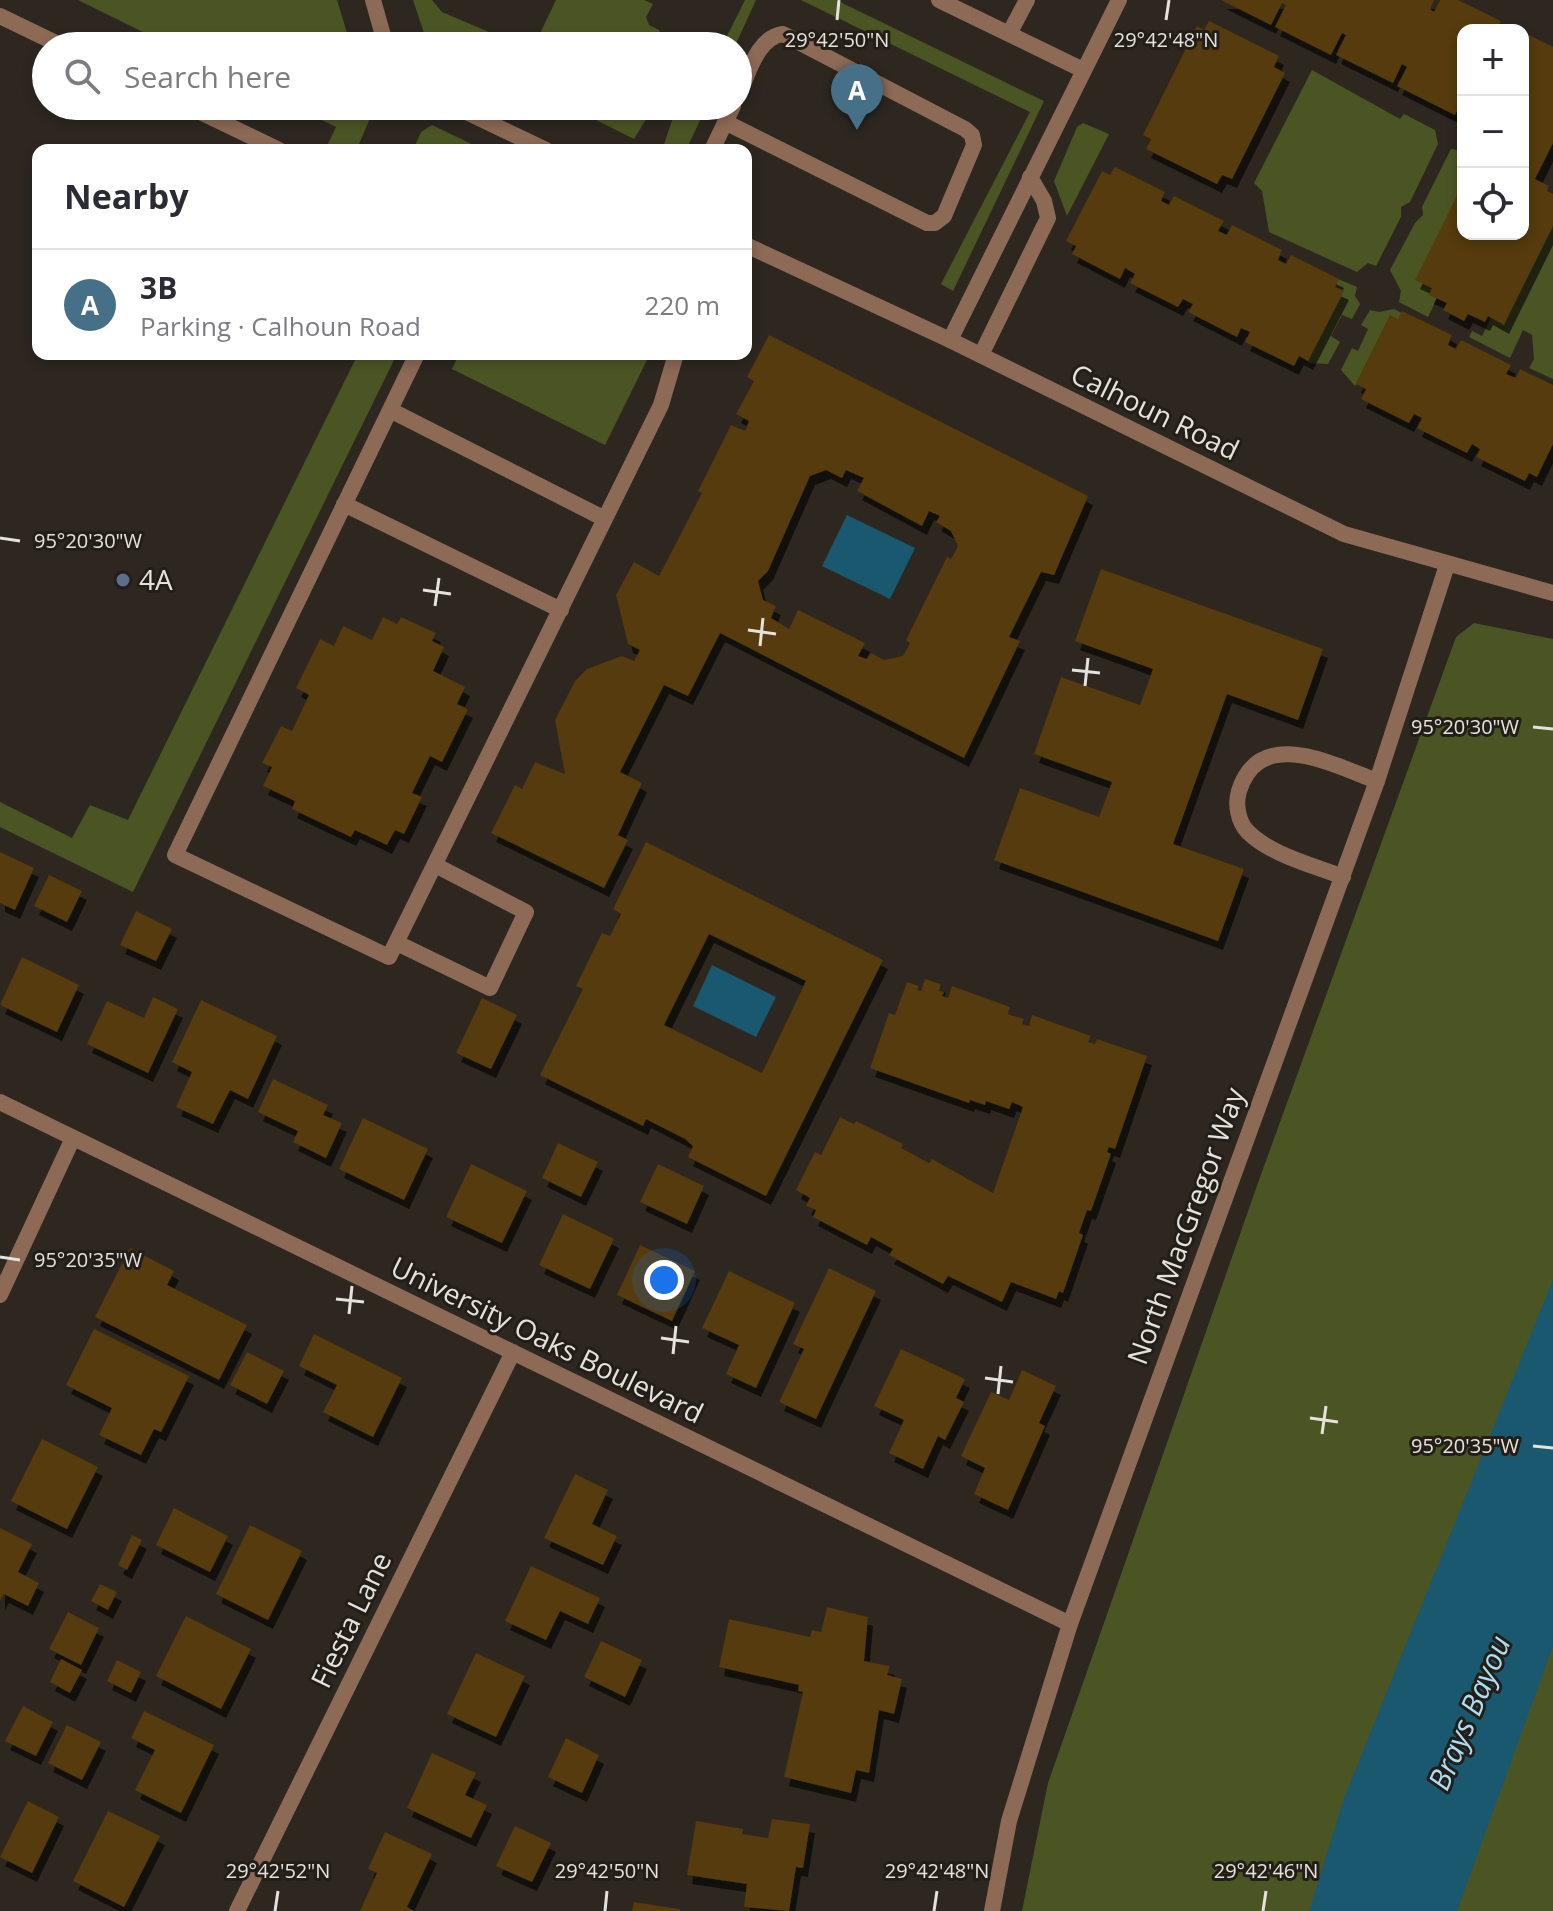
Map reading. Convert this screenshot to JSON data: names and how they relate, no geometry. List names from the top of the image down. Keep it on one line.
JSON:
{"streets":{"street":["Calhoun Road","North MacGregor Way","University Oaks Boulevard","Fiesta Lane"]},"crossings":[["Calhoun Road","North MacGregor Way"],["North MacGregor Way","University Oaks Boulevard"],["University Oaks Boulevard","Fiesta Lane"]],"water":["Brays Bayou"],"places":["4A"],"page":{"map_buttons":["+","−"],"search":"Search here","pins":"A","heading":"Nearby","list":[{"mark":"A","name":"3B","note":"Parking · Calhoun Road","value":"220 m"}]},"coordinates":["29°42'50\"N","29°42'48\"N","95°20'30\"W","95°20'35\"W","29°42'52\"N","29°42'46\"N"]}
